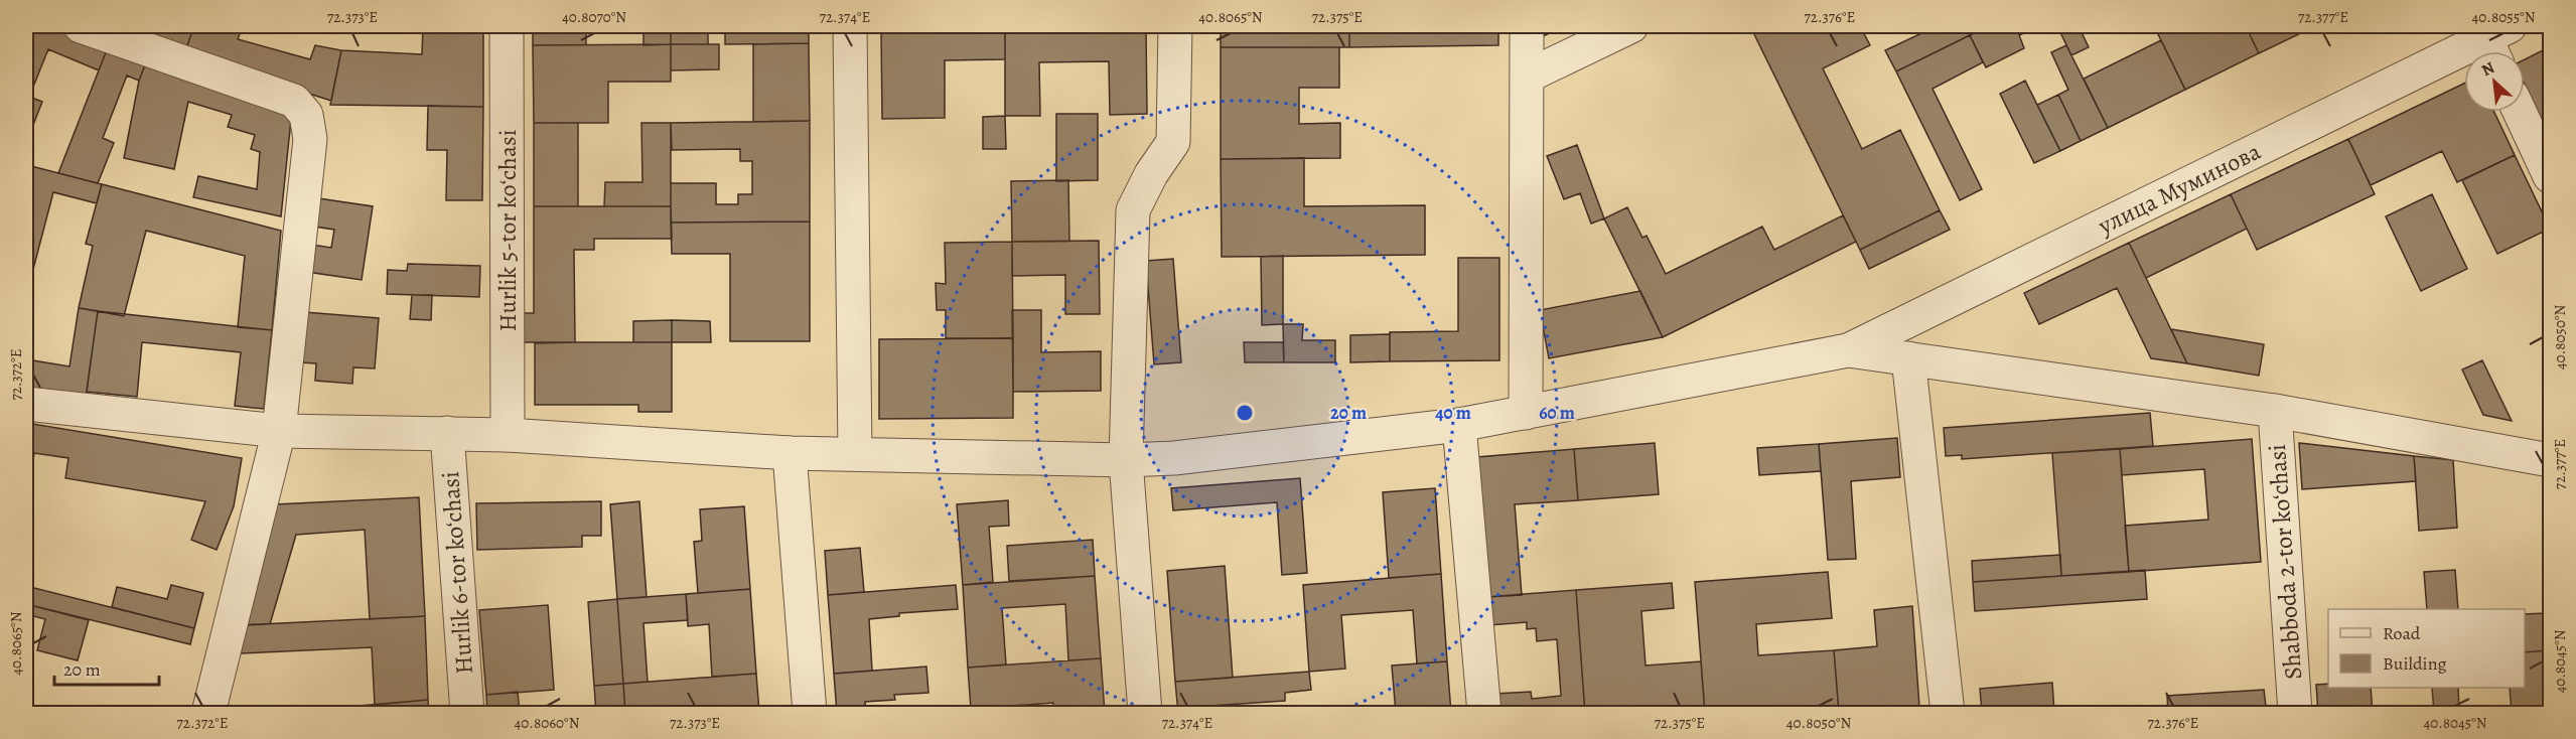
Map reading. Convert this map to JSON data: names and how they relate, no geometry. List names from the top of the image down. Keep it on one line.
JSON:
{"streets":{"street":["улица Муминова","Hurlik 5-tor koʻchasi","Shabboda 2-tor koʻchasi","Hurlik 6-tor koʻchasi"]},"legend":["Road","Building"],"scale_bar":"20 m","north":"top left","coordinates":["72.373°E","40.8070°N","72.374°E","40.8065°N","72.375°E","72.376°E","72.377°E","40.8055°N","40.8050°N","72.372°E","40.8045°N","40.8060°N"],"rings":["20 m","40 m","60 m"]}
